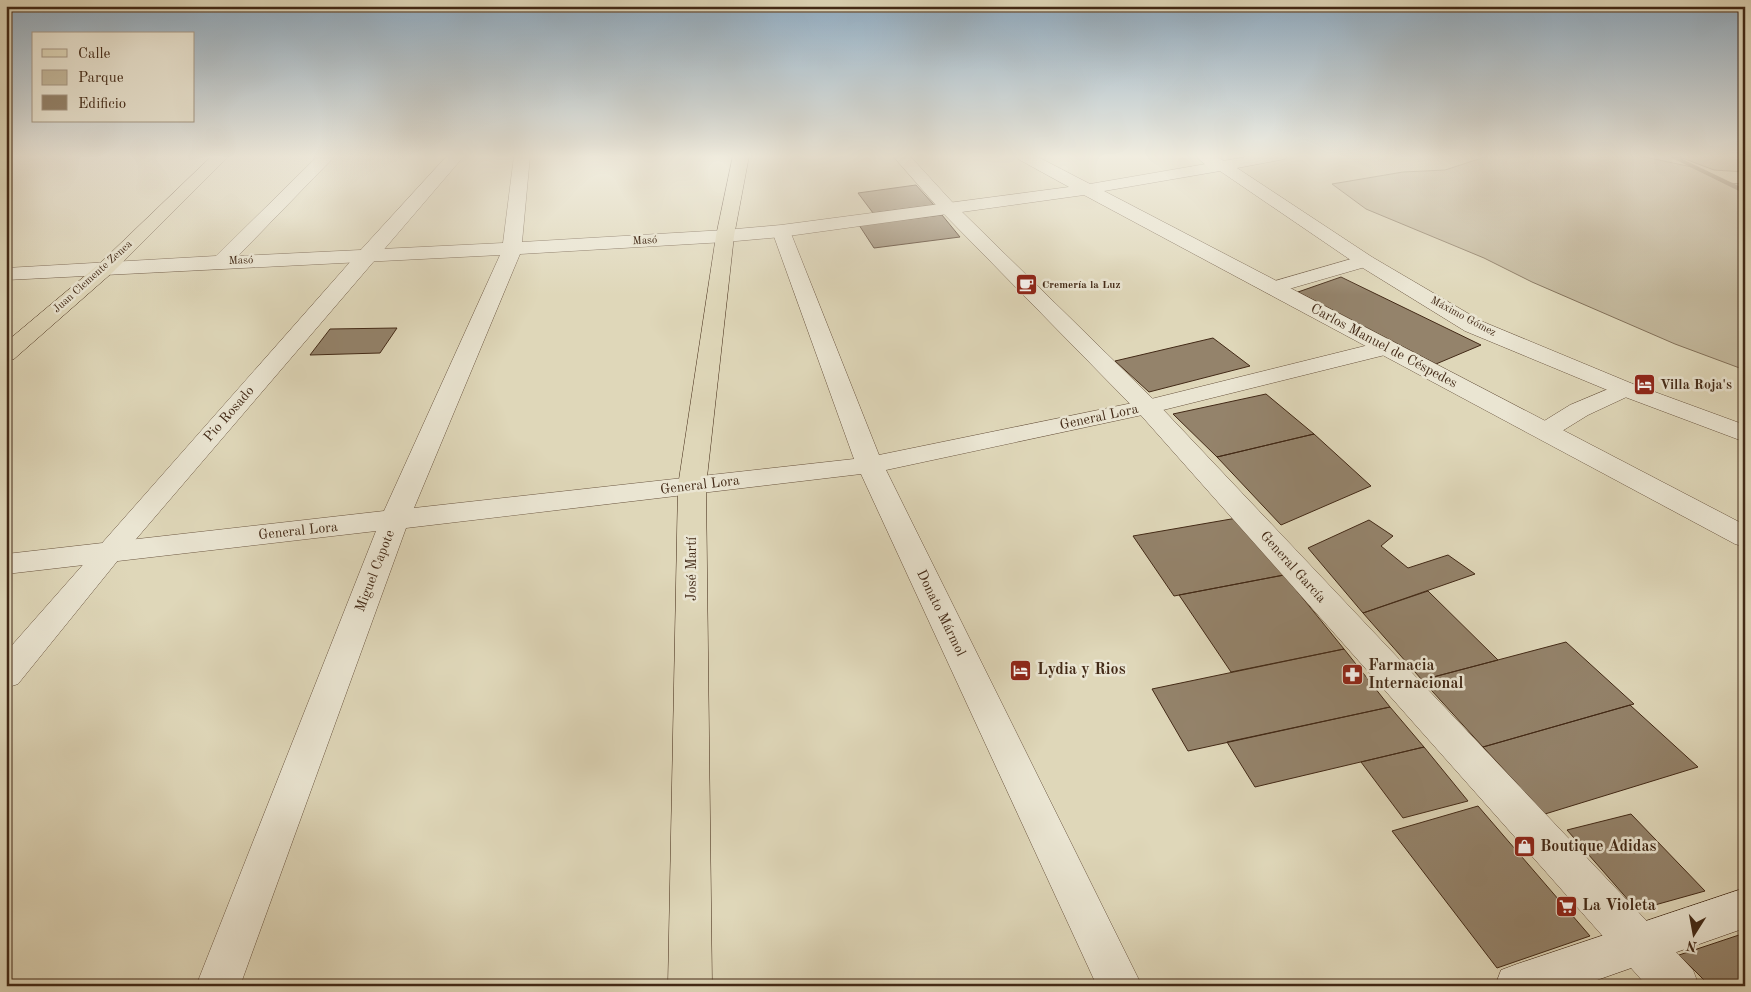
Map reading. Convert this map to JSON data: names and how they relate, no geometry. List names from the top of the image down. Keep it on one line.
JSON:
{"streets":{"main road":["Juan Clemente Zenea","José Martí"],"street":["Masó","Máximo Gómez","Carlos Manuel de Céspedes","Pio Rosado","General Lora","General García","Miguel Capote","Donato Mármol"]},"crossings":[["Masó","Juan Clemente Zenea"],["Masó","Pio Rosado"],["Masó","General García"],["Masó","José Martí"],["Masó","Miguel Capote"],["Masó","Donato Mármol"],["Carlos Manuel de Céspedes","General Lora"],["Pio Rosado","General Lora"],["General Lora","General García"],["General Lora","José Martí"],["General Lora","Miguel Capote"],["General Lora","Donato Mármol"]],"places":{"cafe":["Cremería la Luz"],"hotel":["Villa Roja's","Lydia y Rios"],"pharmacy":["Farmacia Internacional"],"shop":["Boutique Adidas"],"supermarket":["La Violeta"]},"legend":["Calle","Parque","Edificio"],"north":"bottom"}
